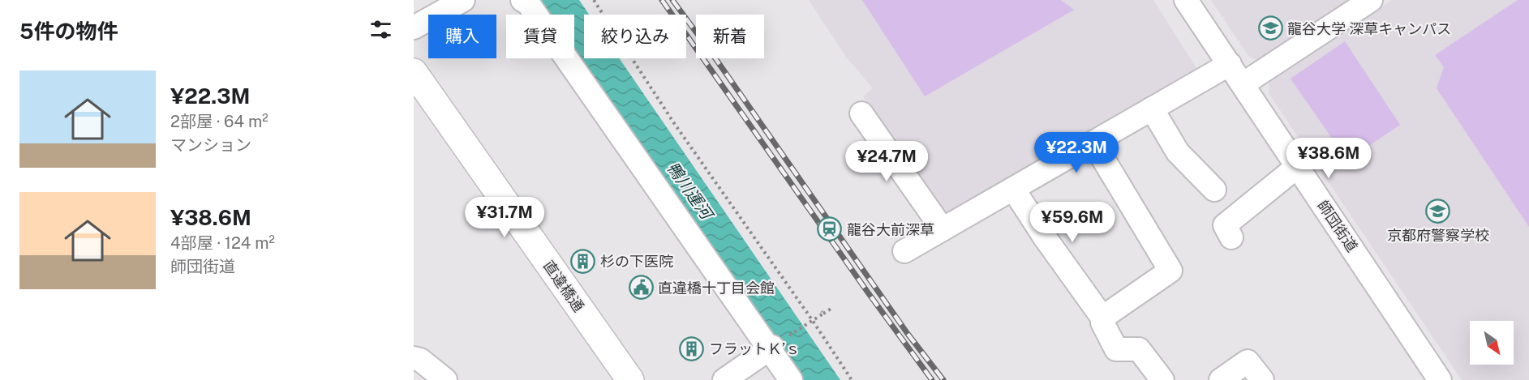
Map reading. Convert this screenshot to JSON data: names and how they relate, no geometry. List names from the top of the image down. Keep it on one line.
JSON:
{"streets":{"main road":["直違橋通"],"street":["師団街道"]},"water":["鴨川運河"],"places":{"school or university":["龍谷大学 深草キャンパス","京都府警察学校"],"station":["龍谷大前深草"],"building":["杉の下医院","フラットＫ’ｓ"],"public building":["直違橋十丁目会館"]},"north":"bottom right","page":{"heading":"5件の物件","chip":["購入","賃貸","絞り込み","新着"],"list":[{"name":"¥22.3M","note":"2部屋 · 64 m² · マンション"},{"name":"¥38.6M","note":"4部屋 · 124 m² · 師団街道"}],"price":["¥22.3M","¥38.6M","¥24.7M","¥31.7M","¥59.6M"]}}
